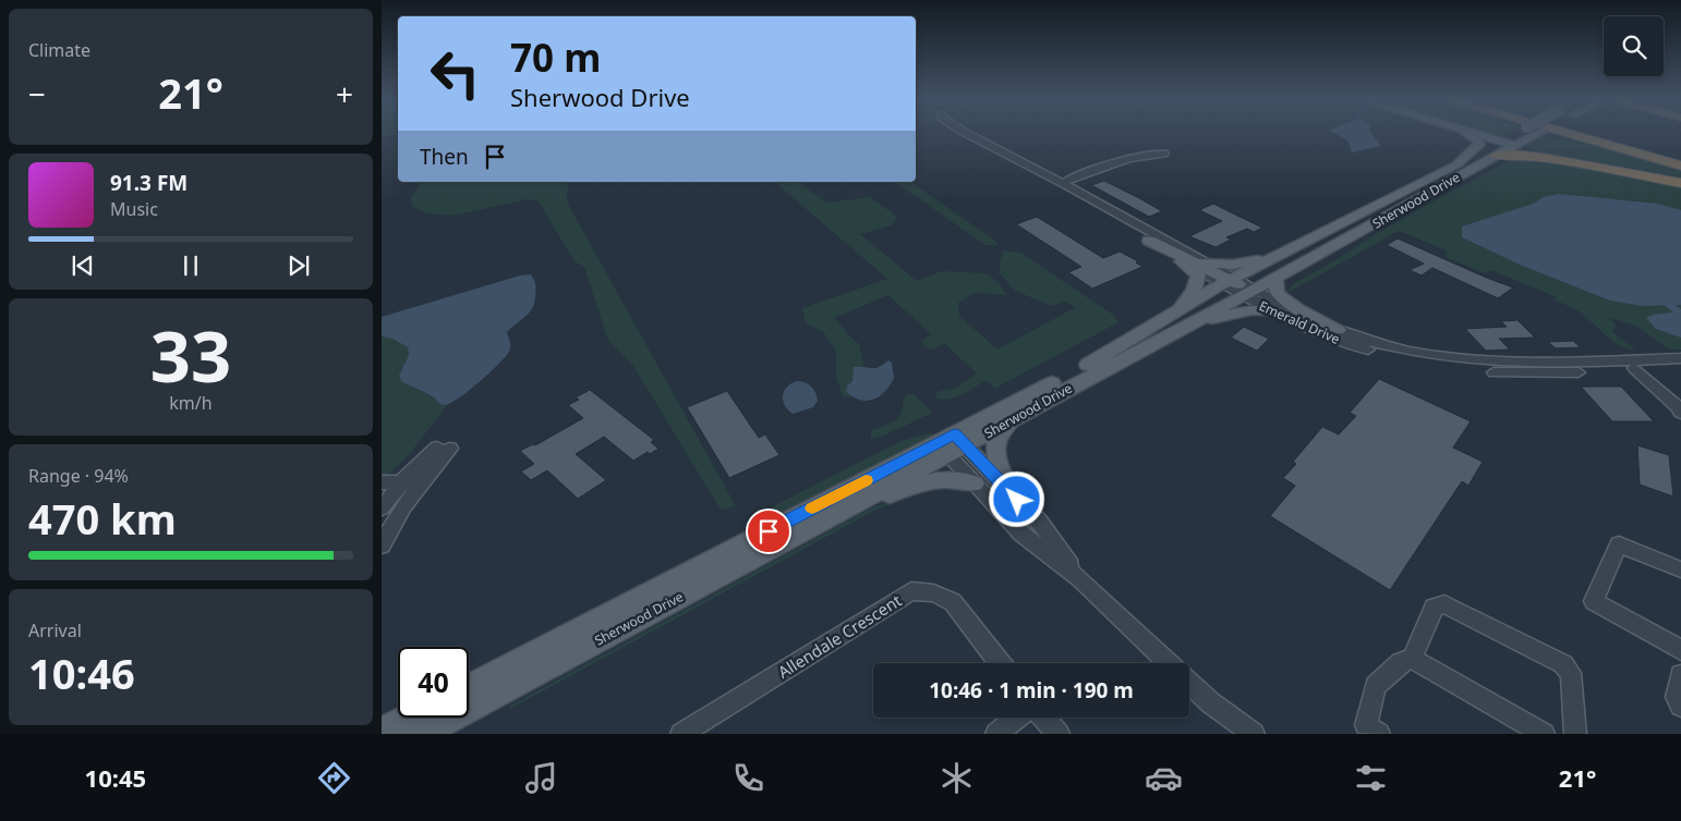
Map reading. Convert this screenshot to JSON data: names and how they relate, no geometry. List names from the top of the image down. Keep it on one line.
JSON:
{"streets":{"main road":["Sherwood Drive"],"street":["Emerald Drive","Allendale Crescent"]},"crossings":[["Sherwood Drive","Emerald Drive"]],"page":{"tile":["Climate",["33","km/h"],["Range · 94%","470 km"],["Arrival","10:46"]],"turn":["70 m","Sherwood Drive"],"heat":["−","21°","+"],"then":"Then","song":["91.3 FM","Music"],"limit":"40","trip":"10:46 · 1 min · 190 m","tabs":["10:45","21°"]}}
